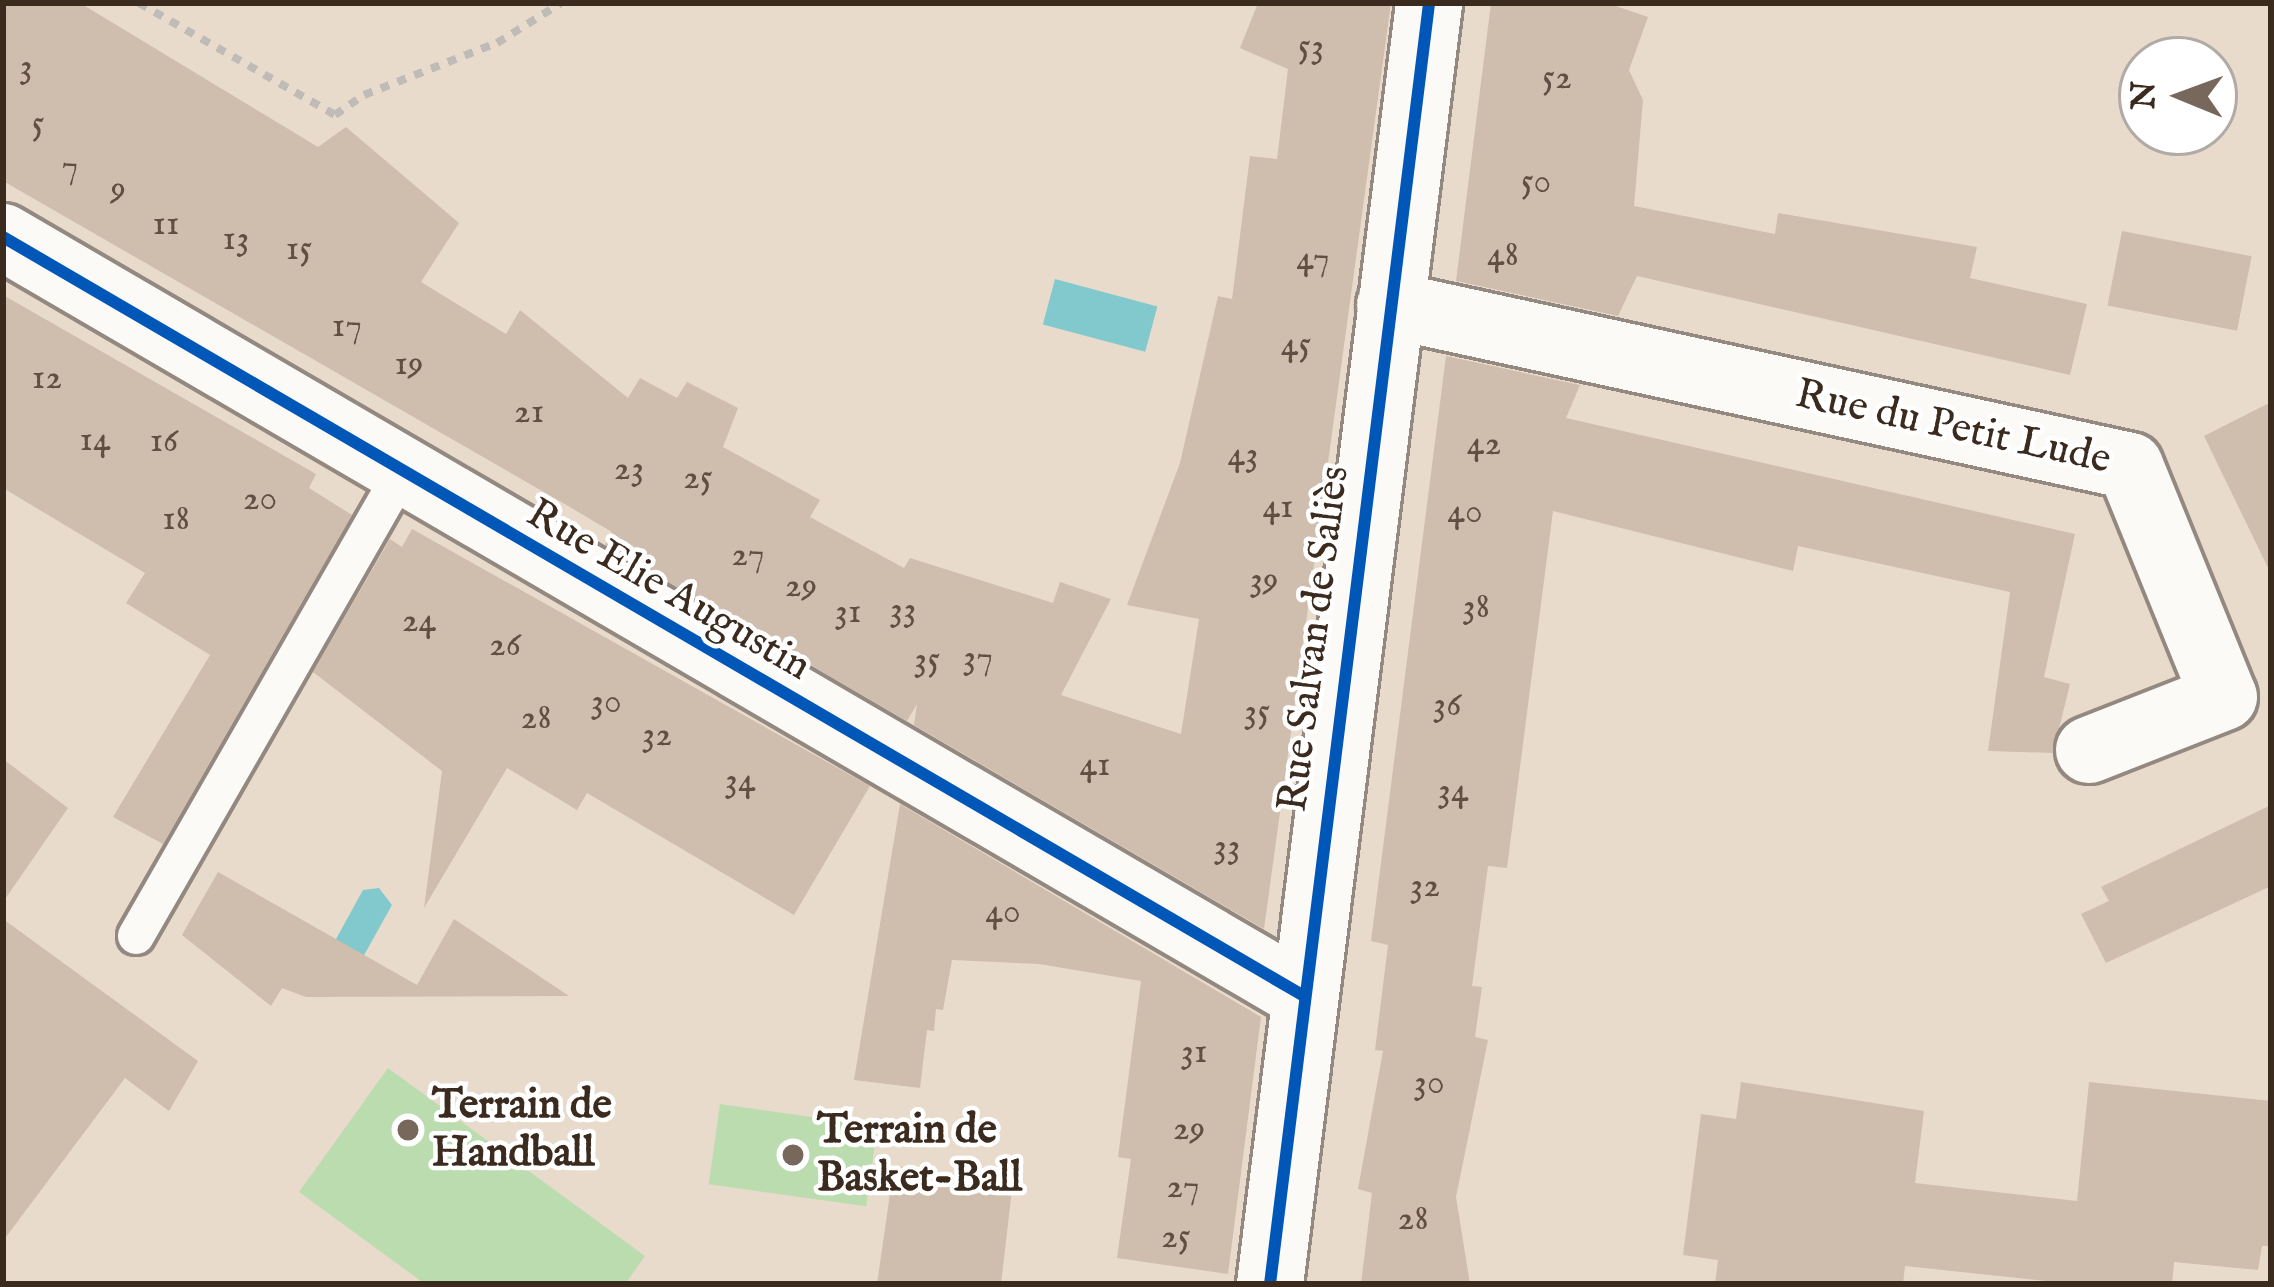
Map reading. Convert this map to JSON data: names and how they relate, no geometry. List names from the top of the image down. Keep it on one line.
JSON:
{"streets":{"street":["Rue du Petit Lude","Rue Elie Augustin","Rue Salvan de Saliès"]},"crossings":[["Rue du Petit Lude","Rue Salvan de Saliès"],["Rue Elie Augustin","Rue Salvan de Saliès"]],"places":["Terrain de Handball","Terrain de Basket-Ball"],"house_numbers":["53","3","52","5","7","50","9","11","13","15","48","47","17","45","19","12","21","14","16","42","43","23","25","20","41","40","18","27","39","29","38","33","31","24","26","37","35","30","36","35","28","32","41","34","34","33","32","40","31","30","29","27","28","25"],"north":"left"}
